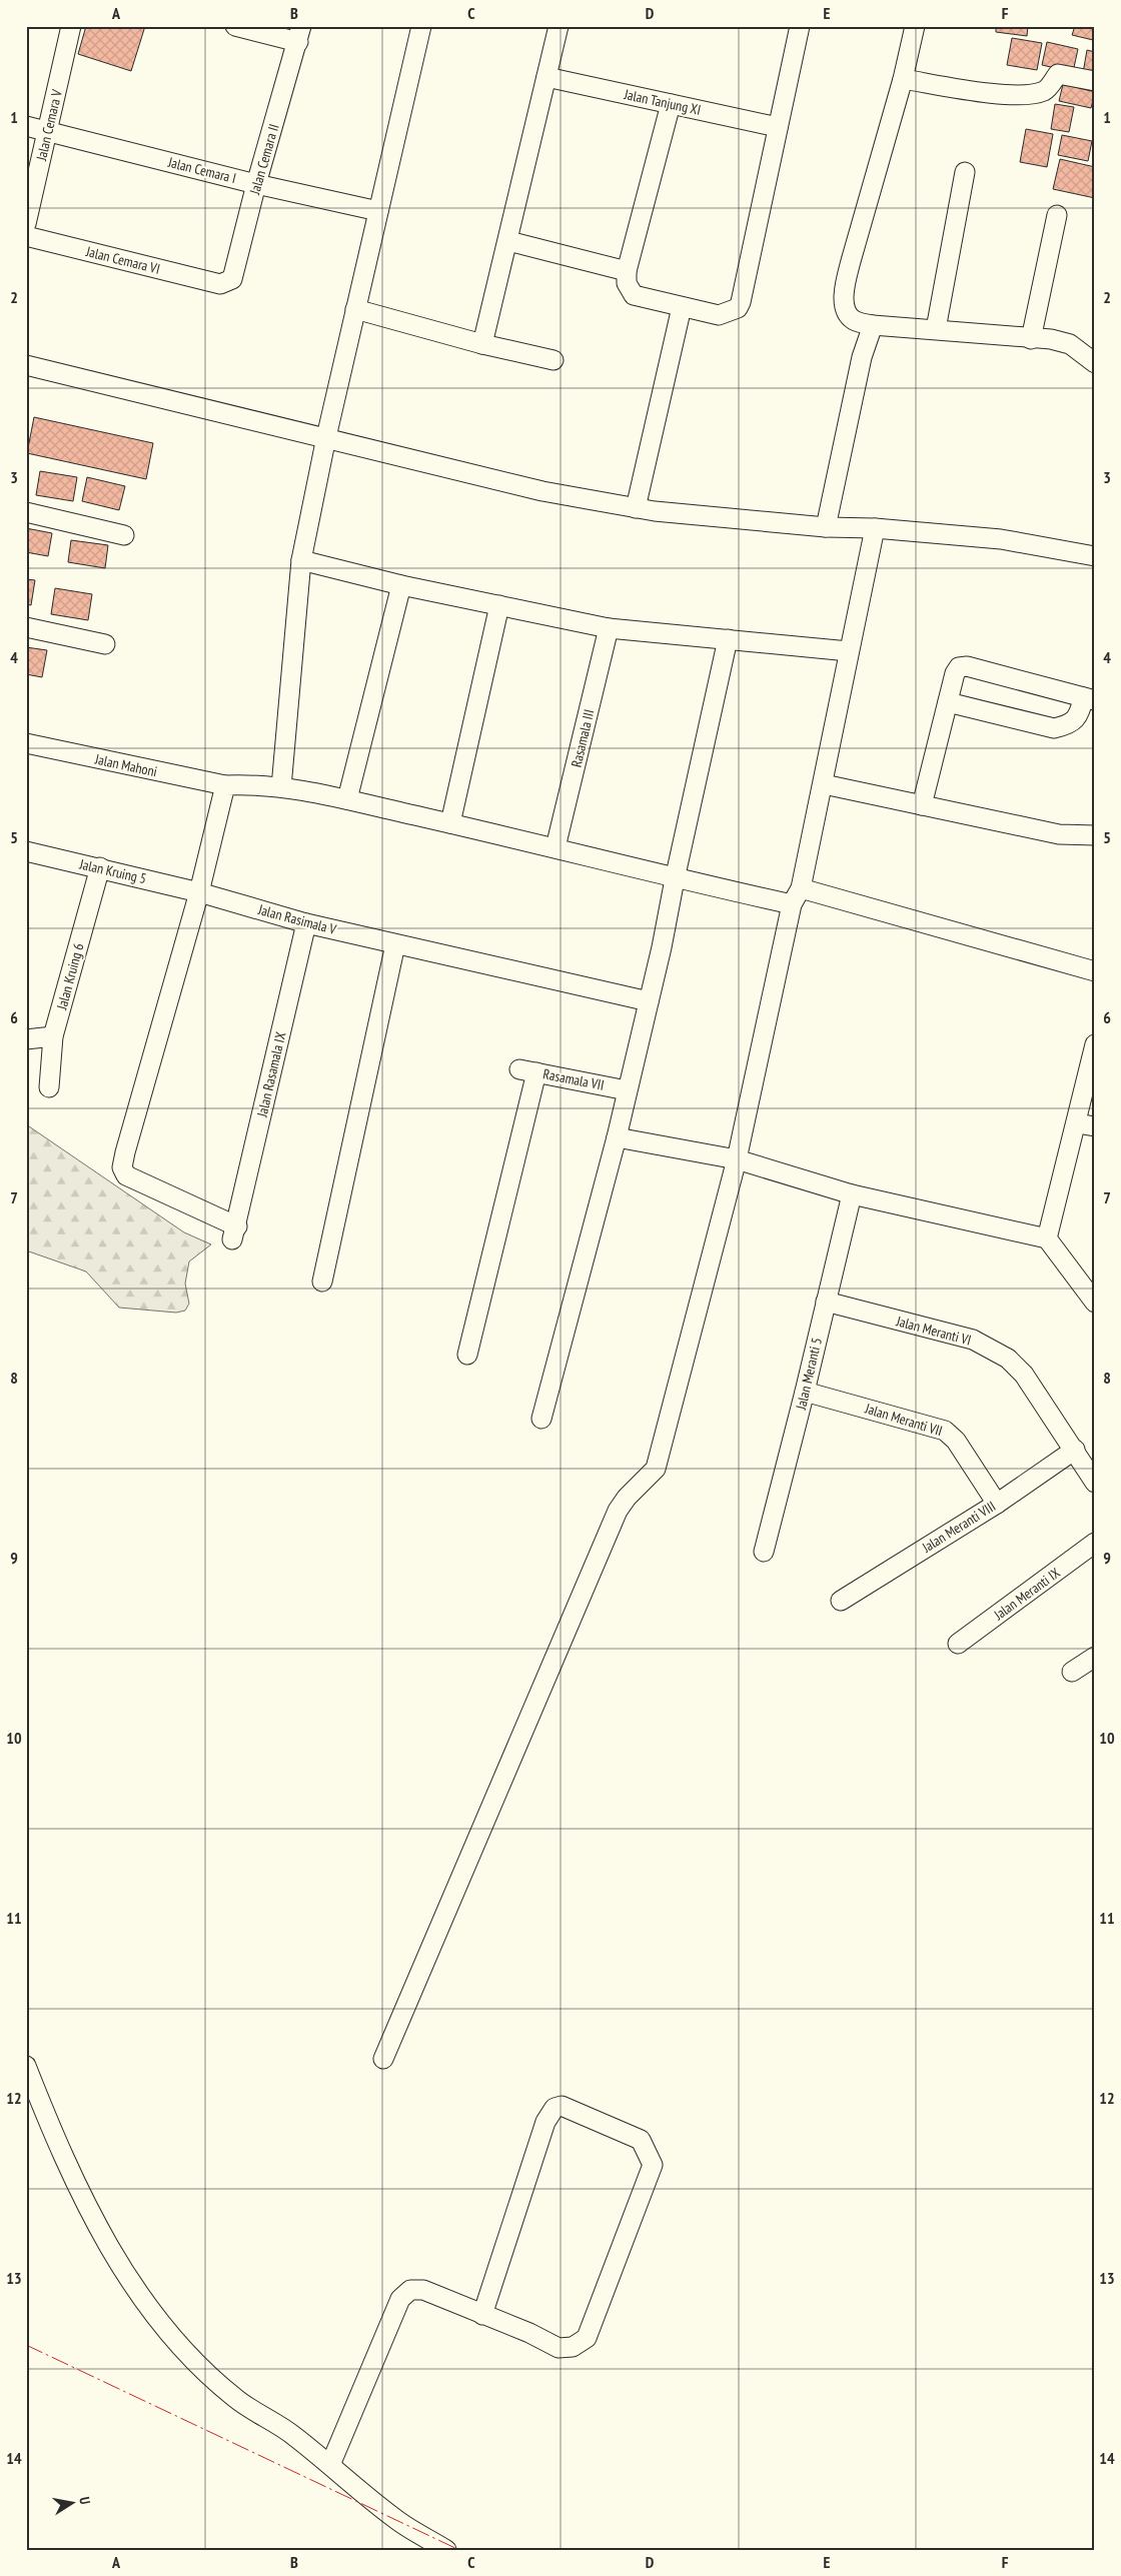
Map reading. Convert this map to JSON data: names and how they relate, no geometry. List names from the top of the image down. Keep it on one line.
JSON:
{"streets":{"street":["Jalan Tanjung XI","Jalan Cemara V","Jalan Cemara II","Jalan Cemara I","Jalan Cemara VI","Rasamala III","Jalan Mahoni","Jalan Kruing 5","Jalan Rasimala V","Jalan Kruing 6","Jalan Rasamala IX","Rasamala VII","Jalan Meranti VI","Jalan Meranti 5","Jalan Meranti VII","Jalan Meranti VIII","Jalan Meranti IX"]},"crossings":[["Jalan Cemara V","Jalan Cemara I"],["Jalan Cemara II","Jalan Cemara I"],["Jalan Cemara II","Jalan Cemara VI"],["Rasamala III","Jalan Mahoni"],["Jalan Mahoni","Jalan Rasamala IX"],["Jalan Kruing 5","Jalan Rasimala V"],["Jalan Kruing 5","Jalan Kruing 6"],["Jalan Kruing 5","Jalan Rasamala IX"],["Jalan Rasimala V","Jalan Rasamala IX"],["Jalan Meranti VI","Jalan Meranti 5"],["Jalan Meranti VI","Jalan Meranti VIII"],["Jalan Meranti 5","Jalan Meranti VII"],["Jalan Meranti VII","Jalan Meranti VIII"]],"north":"right","grid":{"columns":["A","B","C","D","E","F"],"rows":["1","2","3","4","5","6","7","8","9","10","11","12","13","14"]}}
